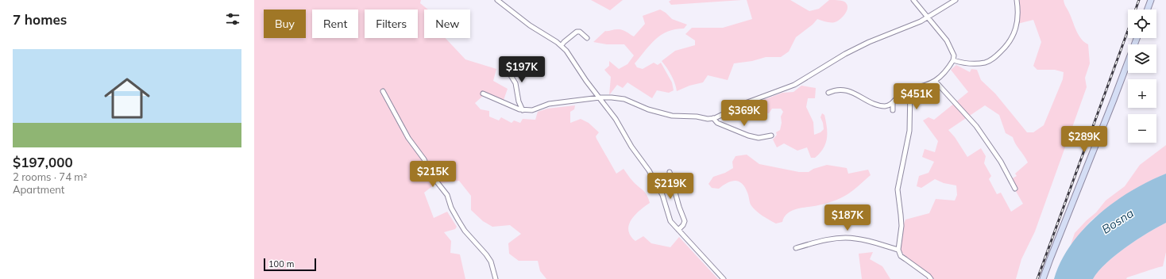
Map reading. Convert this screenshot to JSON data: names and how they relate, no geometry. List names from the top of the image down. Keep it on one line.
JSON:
{"water":["Bosna"],"scale_bar":"100 m","page":{"heading":"7 homes","map_buttons":["+","−"],"chip":["Buy","Rent","Filters","New"],"list":[{"name":"$197,000","note":"2 rooms · 74 m² · Apartment"}],"price":["$197K","$451K","$369K","$289K","$215K","$219K","$187K"],"scale":"100 m"}}
